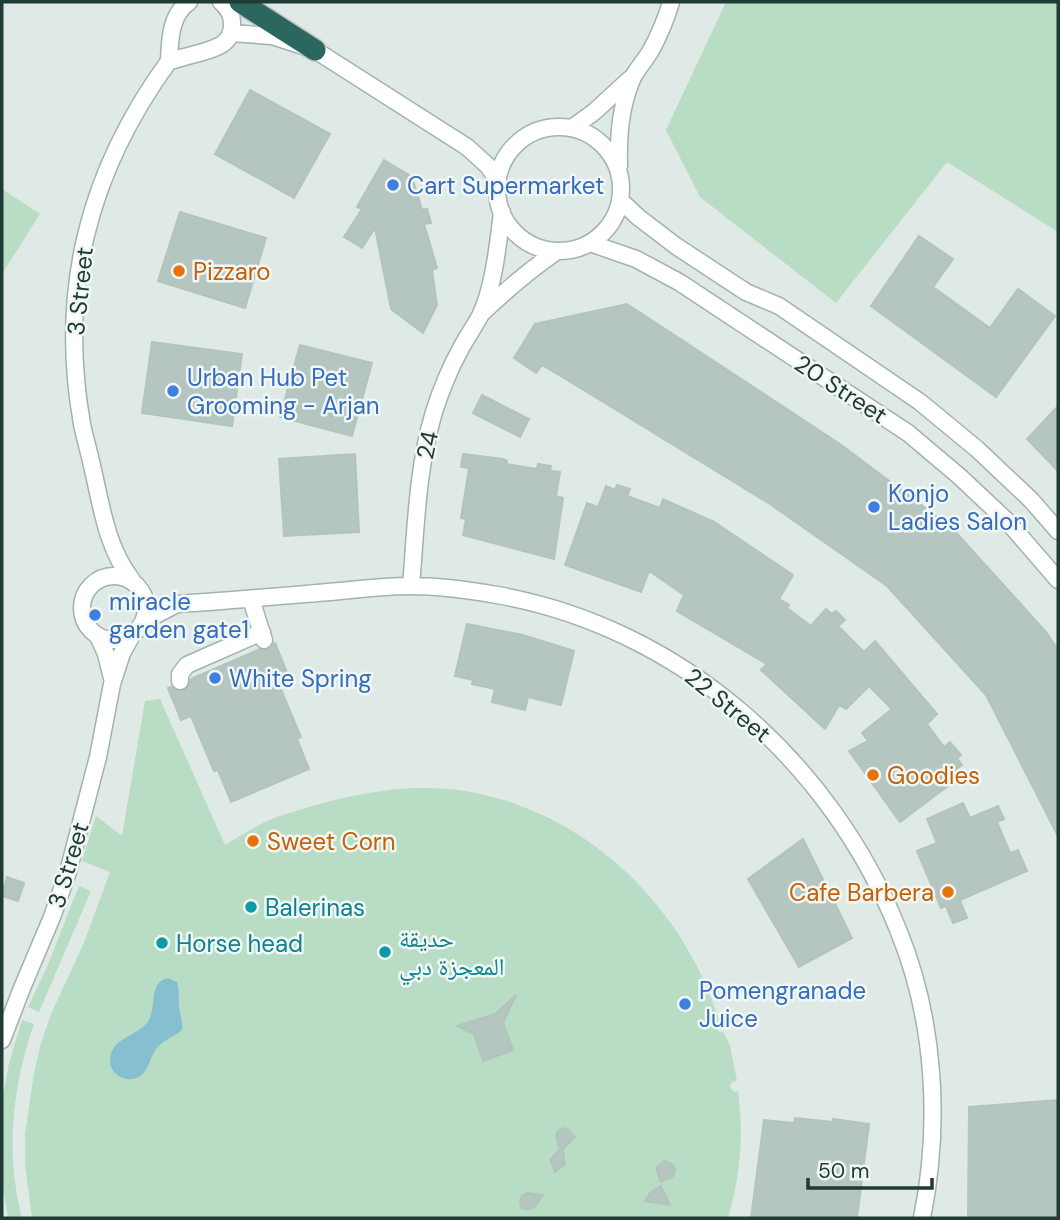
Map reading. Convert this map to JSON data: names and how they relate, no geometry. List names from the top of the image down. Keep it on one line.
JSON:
{"streets":{"street":["3 Street","20 Street","24","22 Street"]},"crossings":[["3 Street","22 Street"],["20 Street","24"],["24","22 Street"]],"places":["Cart Supermarket","Pizzaro","Urban Hub Pet Grooming - Arjan","Konjo Ladies Salon","miracle garden gate1","White Spring","Goodies","Sweet Corn","Cafe Barbera","Balerinas","Horse head","حديقة المعجزة دبي","Pomengranade Juice"],"scale_bar":"50 m"}
